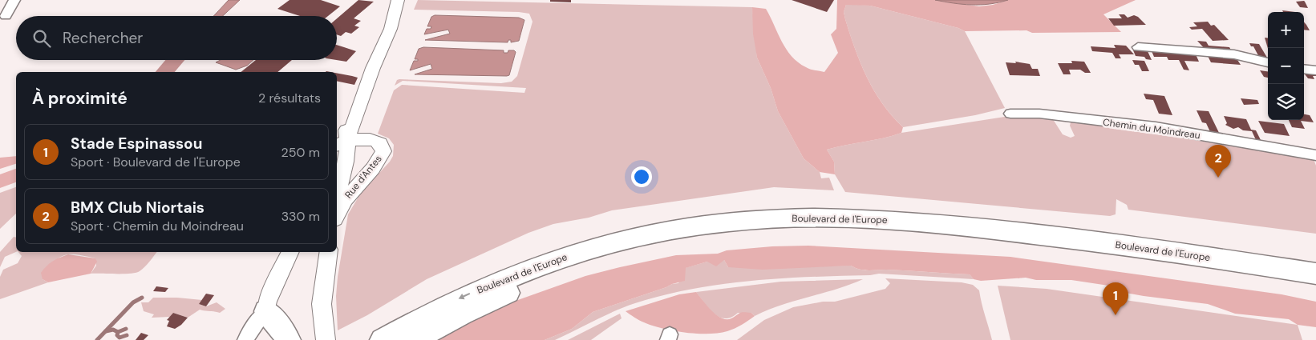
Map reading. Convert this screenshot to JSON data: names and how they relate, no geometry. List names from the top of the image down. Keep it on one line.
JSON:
{"streets":{"highway":["Boulevard de l'Europe"],"street":["Chemin du Moindreau","Rue d'Antes"]},"page":{"map_buttons":["+","−"],"search":"Rechercher","heading":["À proximité","2 résultats"],"list":[{"mark":"1","name":"Stade Espinassou","note":"Sport · Boulevard de l'Europe","value":"250 m"},{"mark":"2","name":"BMX Club Niortais","note":"Sport · Chemin du Moindreau","value":"330 m"}],"pins":["2","1"]}}
